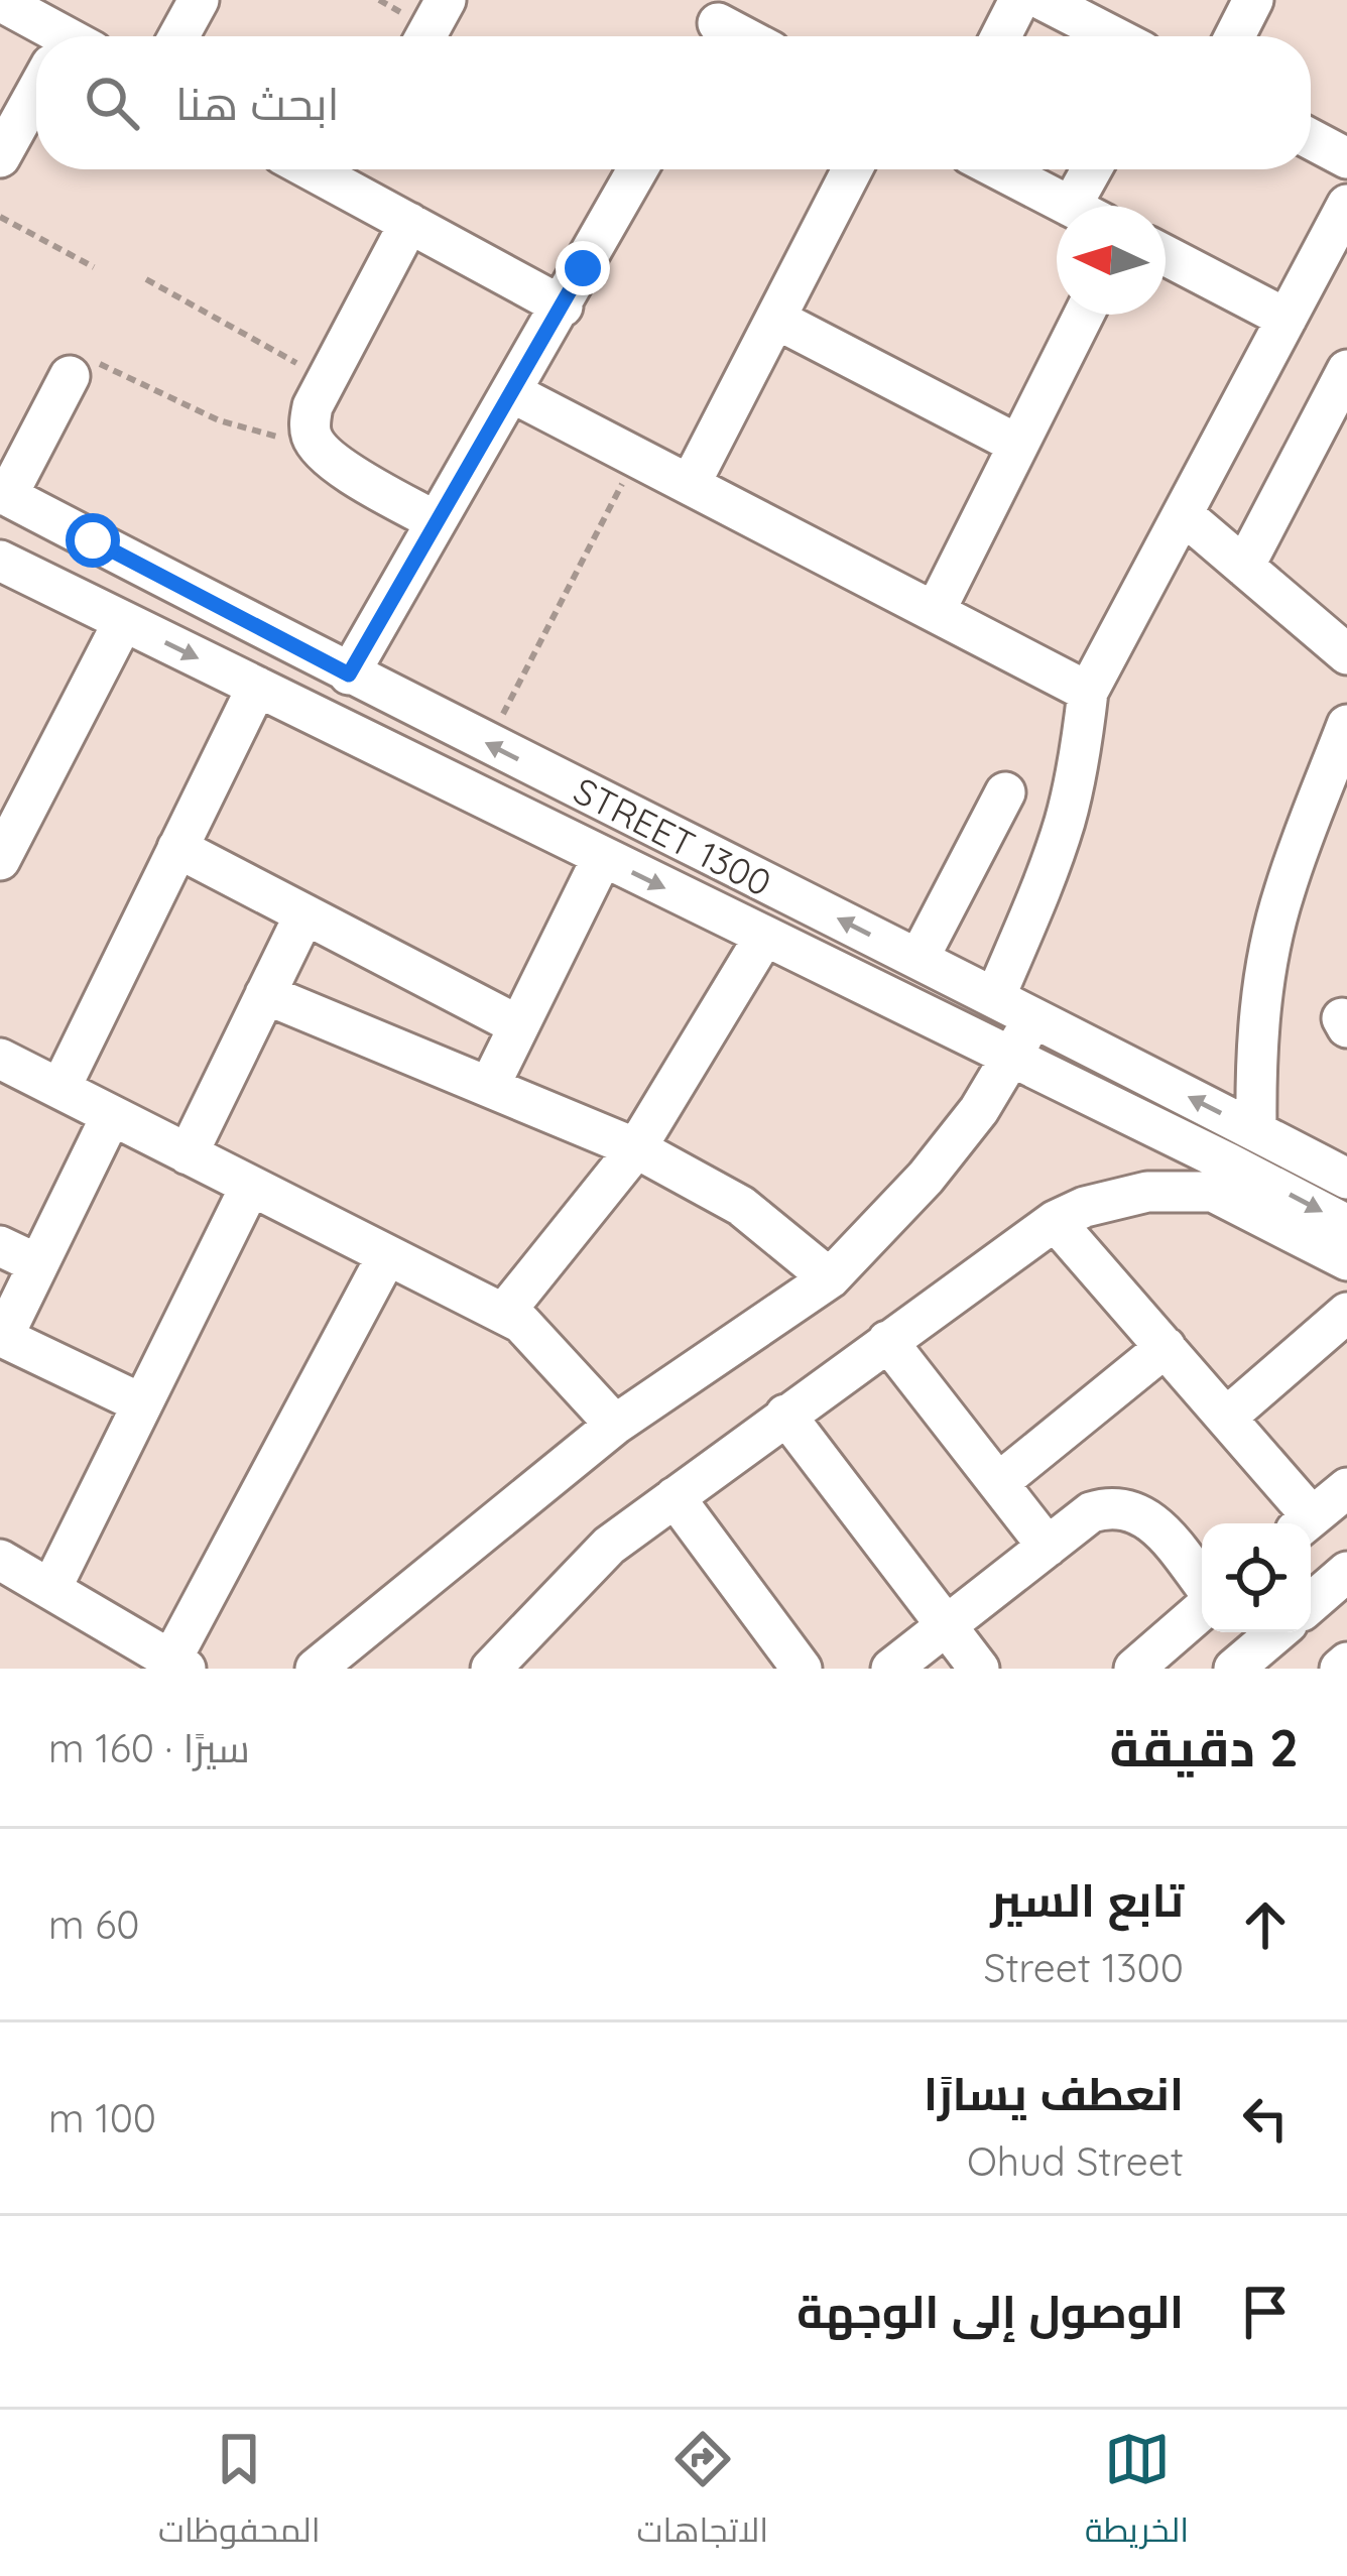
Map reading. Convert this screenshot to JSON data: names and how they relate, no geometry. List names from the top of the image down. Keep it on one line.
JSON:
{"streets":{"street":["STREET 1300"]},"north":"left","page":{"search":"ابحث هنا","heading":["2 دقيقة","سيرًا · 160 m"],"list":[["تابع السير","Street 1300","60 m"],["انعطف يسارًا","Ohud Street","100 m"],"الوصول إلى الوجهة"],"nav":["الخريطة","الاتجاهات","المحفوظات"]}}
